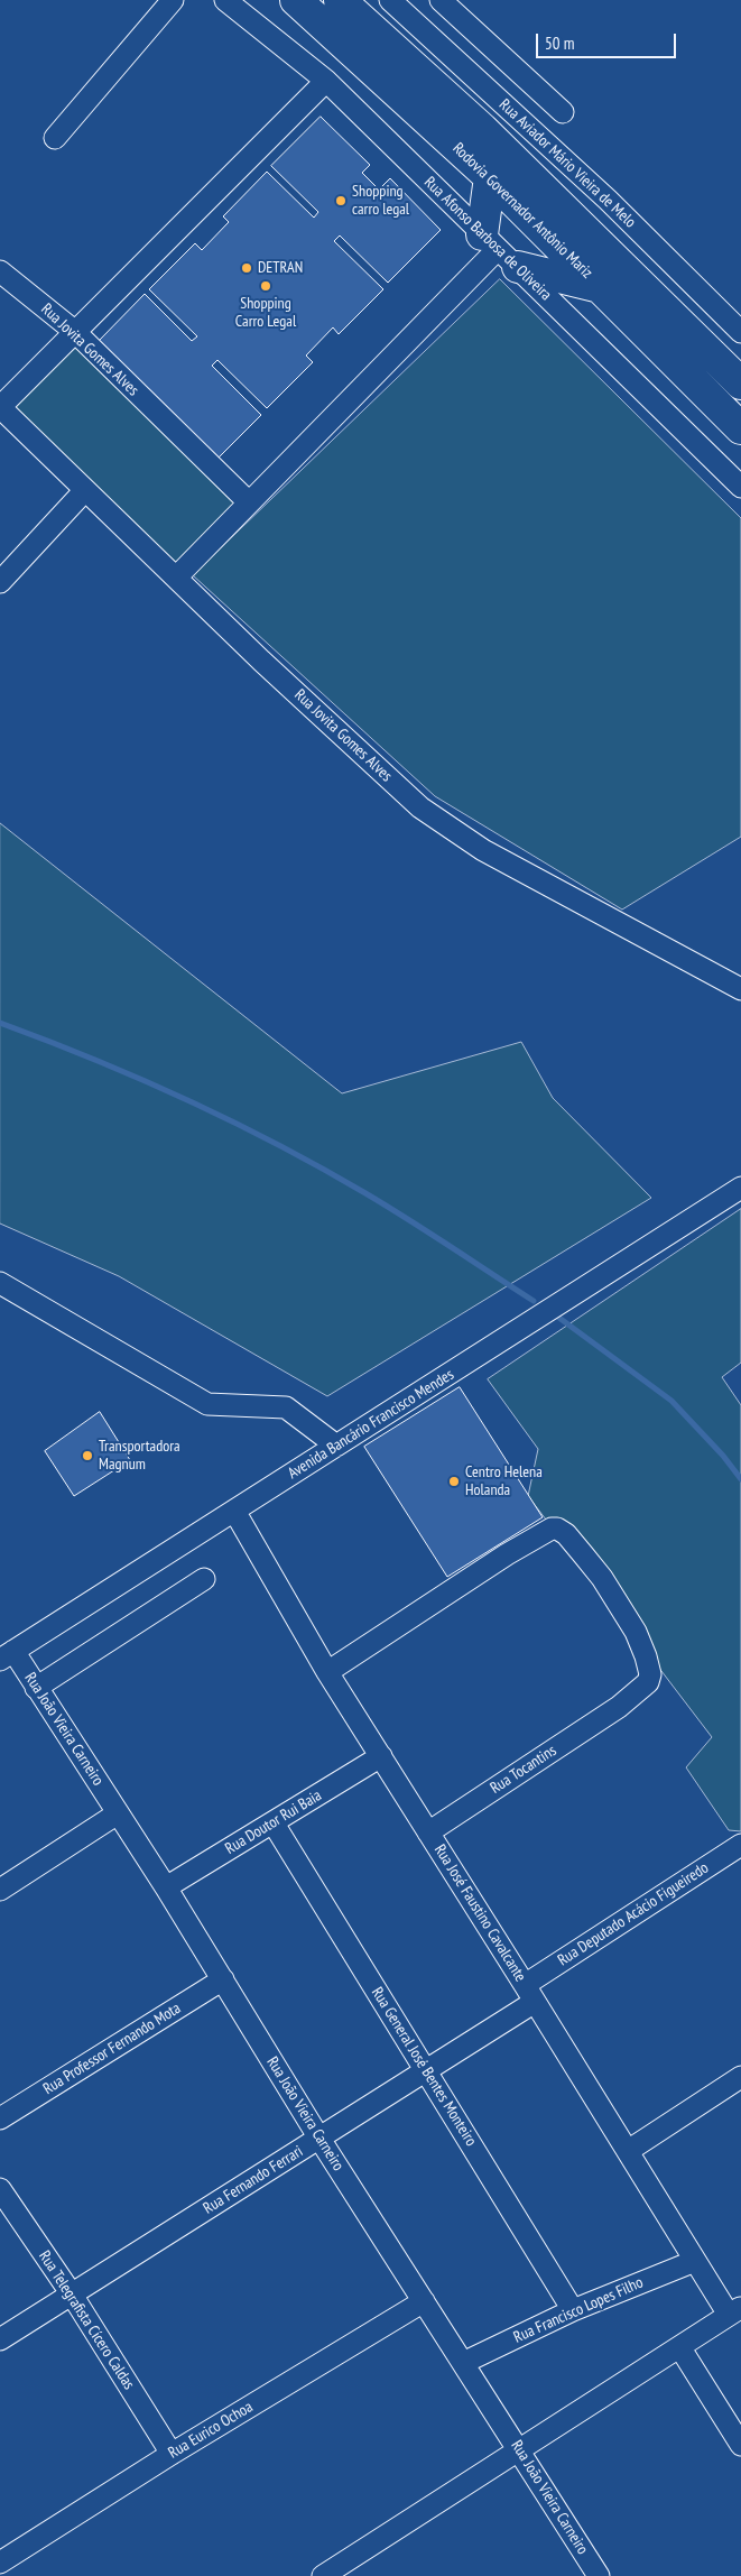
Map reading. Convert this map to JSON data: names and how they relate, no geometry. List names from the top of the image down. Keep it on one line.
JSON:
{"streets":{"highway":["Rodovia Governador Antônio Mariz"],"street":["Rua Aviador Mário Vieira de Melo","Rua Afonso Barbosa de Oliveira","Rua Jovita Gomes Alves","Avenida Bancário Francisco Mendes","Rua João Vieira Carneiro","Rua Tocantins","Rua Doutor Rui Baia","Rua José Faustino Cavalcante","Rua Deputado Acácio Figueiredo","Rua Professor Fernando Mota","Rua General José Bentes Monteiro","Rua Fernando Ferrari","Rua Francisco Lopes Filho","Rua Telegrafista Cícero Caldas","Rua Eurico Ochoa"]},"crossings":[["Avenida Bancário Francisco Mendes","Rua João Vieira Carneiro"],["Avenida Bancário Francisco Mendes","Rua José Faustino Cavalcante"],["Rua João Vieira Carneiro","Rua Doutor Rui Baia"],["Rua João Vieira Carneiro","Rua Professor Fernando Mota"],["Rua João Vieira Carneiro","Rua Fernando Ferrari"],["Rua João Vieira Carneiro","Rua Francisco Lopes Filho"],["Rua João Vieira Carneiro","Rua Eurico Ochoa"],["Rua Tocantins","Rua José Faustino Cavalcante"],["Rua Doutor Rui Baia","Rua José Faustino Cavalcante"],["Rua Doutor Rui Baia","Rua General José Bentes Monteiro"],["Rua José Faustino Cavalcante","Rua Deputado Acácio Figueiredo"],["Rua José Faustino Cavalcante","Rua Fernando Ferrari"],["Rua José Faustino Cavalcante","Rua Francisco Lopes Filho"],["Rua Deputado Acácio Figueiredo","Rua Fernando Ferrari"],["Rua General José Bentes Monteiro","Rua Fernando Ferrari"],["Rua General José Bentes Monteiro","Rua Francisco Lopes Filho"],["Rua Fernando Ferrari","Rua Telegrafista Cícero Caldas"],["Rua Telegrafista Cícero Caldas","Rua Eurico Ochoa"]],"places":["Shopping carro legal","DETRAN","Shopping Carro Legal","Transportadora Magnum","Centro Helena Holanda"],"scale_bar":"50 m"}
